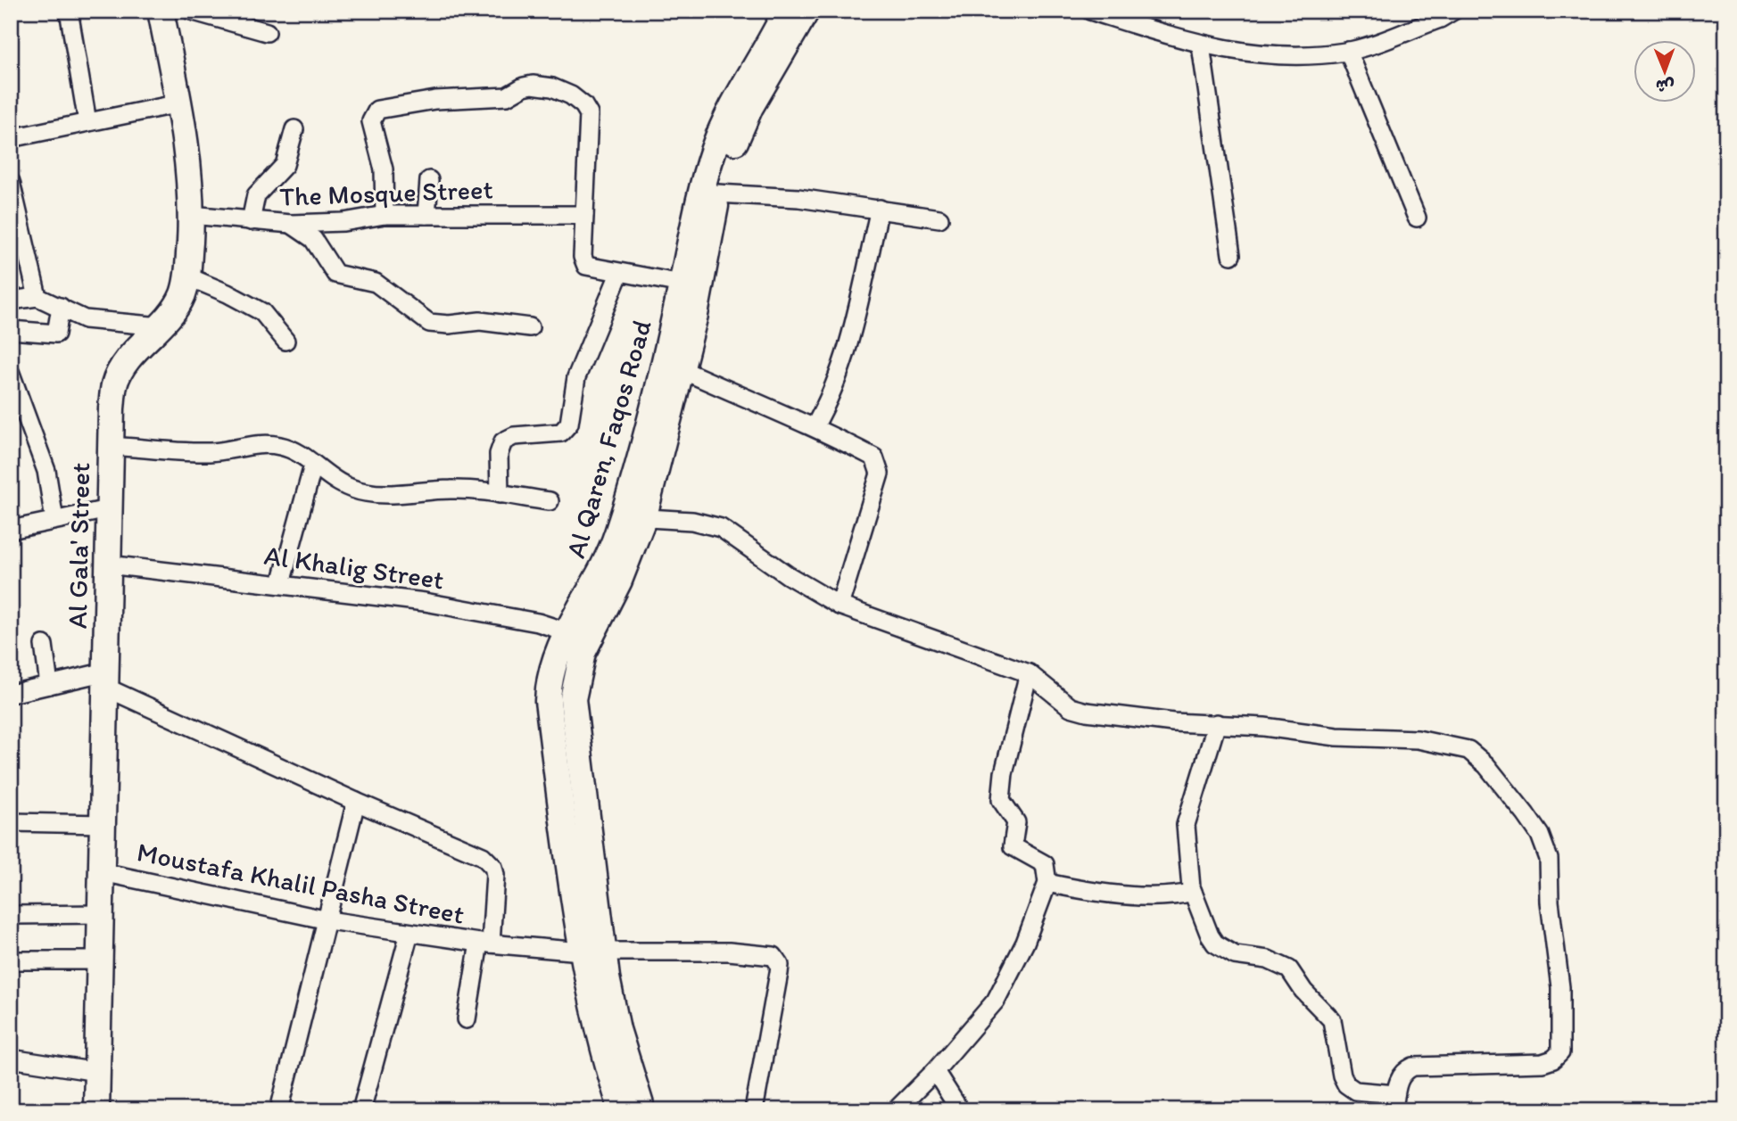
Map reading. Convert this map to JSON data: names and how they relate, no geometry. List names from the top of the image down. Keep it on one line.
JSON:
{"streets":{"main road":["Al Qaren, Faqos Road","Al Gala' Street"],"street":["The Mosque Street","Al Khalig Street","Moustafa Khalil Pasha Street"]},"crossings":[["The Mosque Street","Al Gala' Street"],["Al Qaren, Faqos Road","Al Khalig Street"],["Al Qaren, Faqos Road","Moustafa Khalil Pasha Street"],["Al Gala' Street","Al Khalig Street"],["Al Gala' Street","Moustafa Khalil Pasha Street"]],"north":"bottom"}
